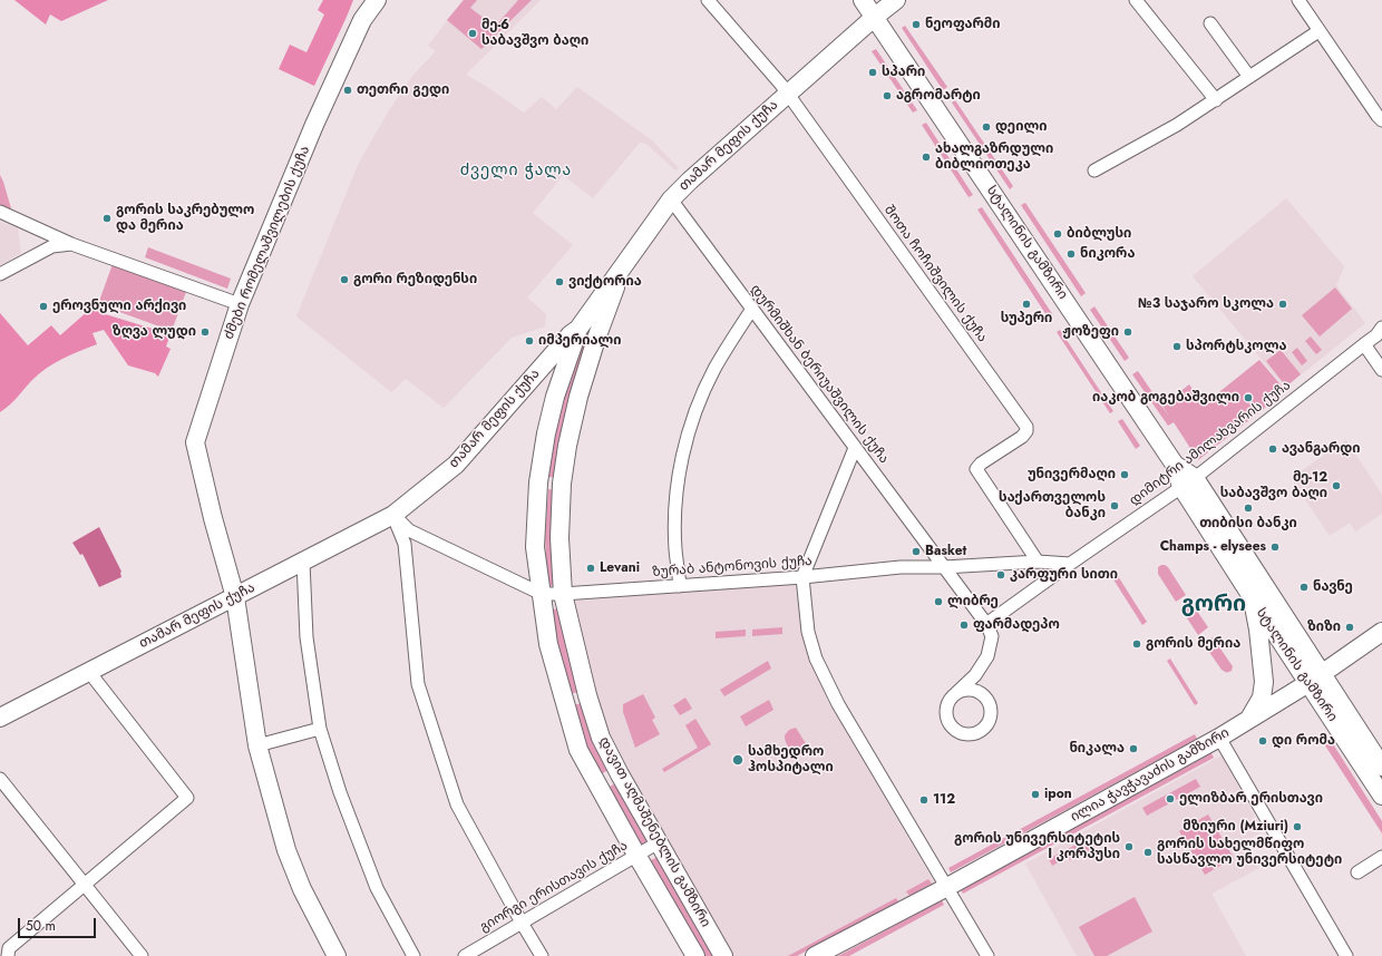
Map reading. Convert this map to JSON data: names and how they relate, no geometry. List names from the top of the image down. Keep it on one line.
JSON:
{"streets":{"street":["თამარ მეფის ქუჩა","ძმები რომელაშვილების ქუჩა","სტალინის გამზირი","შოთა ჩოჩიშვილის ქუჩა","დურმიშხან ბერიუაშვილის ქუჩა","დიმიტრი ამილახვარის ქუჩა","ზურაბ ანტონოვის ქუჩა","ილია ჭავჭავაძის გამზირი","დავით აღმაშენებლის გამზირი","გიორგი ერისთავის ქუჩა"]},"crossings":[["თამარ მეფის ქუჩა","ძმები რომელაშვილების ქუჩა"],["თამარ მეფის ქუჩა","სტალინის გამზირი"],["თამარ მეფის ქუჩა","შოთა ჩოჩიშვილის ქუჩა"],["თამარ მეფის ქუჩა","დურმიშხან ბერიუაშვილის ქუჩა"],["თამარ მეფის ქუჩა","ზურაბ ანტონოვის ქუჩა"],["თამარ მეფის ქუჩა","დავით აღმაშენებლის გამზირი"],["სტალინის გამზირი","დიმიტრი ამილახვარის ქუჩა"],["სტალინის გამზირი","ილია ჭავჭავაძის გამზირი"],["შოთა ჩოჩიშვილის ქუჩა","ზურაბ ანტონოვის ქუჩა"],["დურმიშხან ბერიუაშვილის ქუჩა","ზურაბ ანტონოვის ქუჩა"],["დიმიტრი ამილახვარის ქუჩა","ზურაბ ანტონოვის ქუჩა"],["ზურაბ ანტონოვის ქუჩა","დავით აღმაშენებლის გამზირი"],["დავით აღმაშენებლის გამზირი","გიორგი ერისთავის ქუჩა"]],"districts":["ძველი ჭალა","გორი"],"places":["ნეოფარმი","მე-6 საბავშვო ბაღი","სპარი","თეთრი გედი","აგრომარტი","დეილი","ახალგაზრდული ბიბლიოთეკა","გორის საკრებულო და მერია","ბიბლუსი","ნიკორა","გორი რეზიდენსი","ვიქტორია","სუპერი","№3 საჯარო სკოლა","ეროვნული არქივი","ზღვა ლუდი","ჟოზეფი","იმპერიალი","სპორტსკოლა","იაკობ გოგებაშვილი","ავანგარდი","უნივერმაღი","მე-12 საბავშვო ბაღი","საქართველოს ბანკი","თიბისი ბანკი","Champs - elysees","Basket","Levani","კარფური სითი","ნავნე","ლიბრე","ფარმადეპო","ზიზი","გორის მერია","დი რომა","ნიკალა","სამხედრო ჰოსპიტალი","ipon","ელიზბარ ერისთავი","112","მზიური (Mziuri)","გორის უნივერსიტეტის I კორპუსი","გორის სახელმწიფო სასწავლო უნივერსიტეტი"],"scale_bar":"50 m"}
